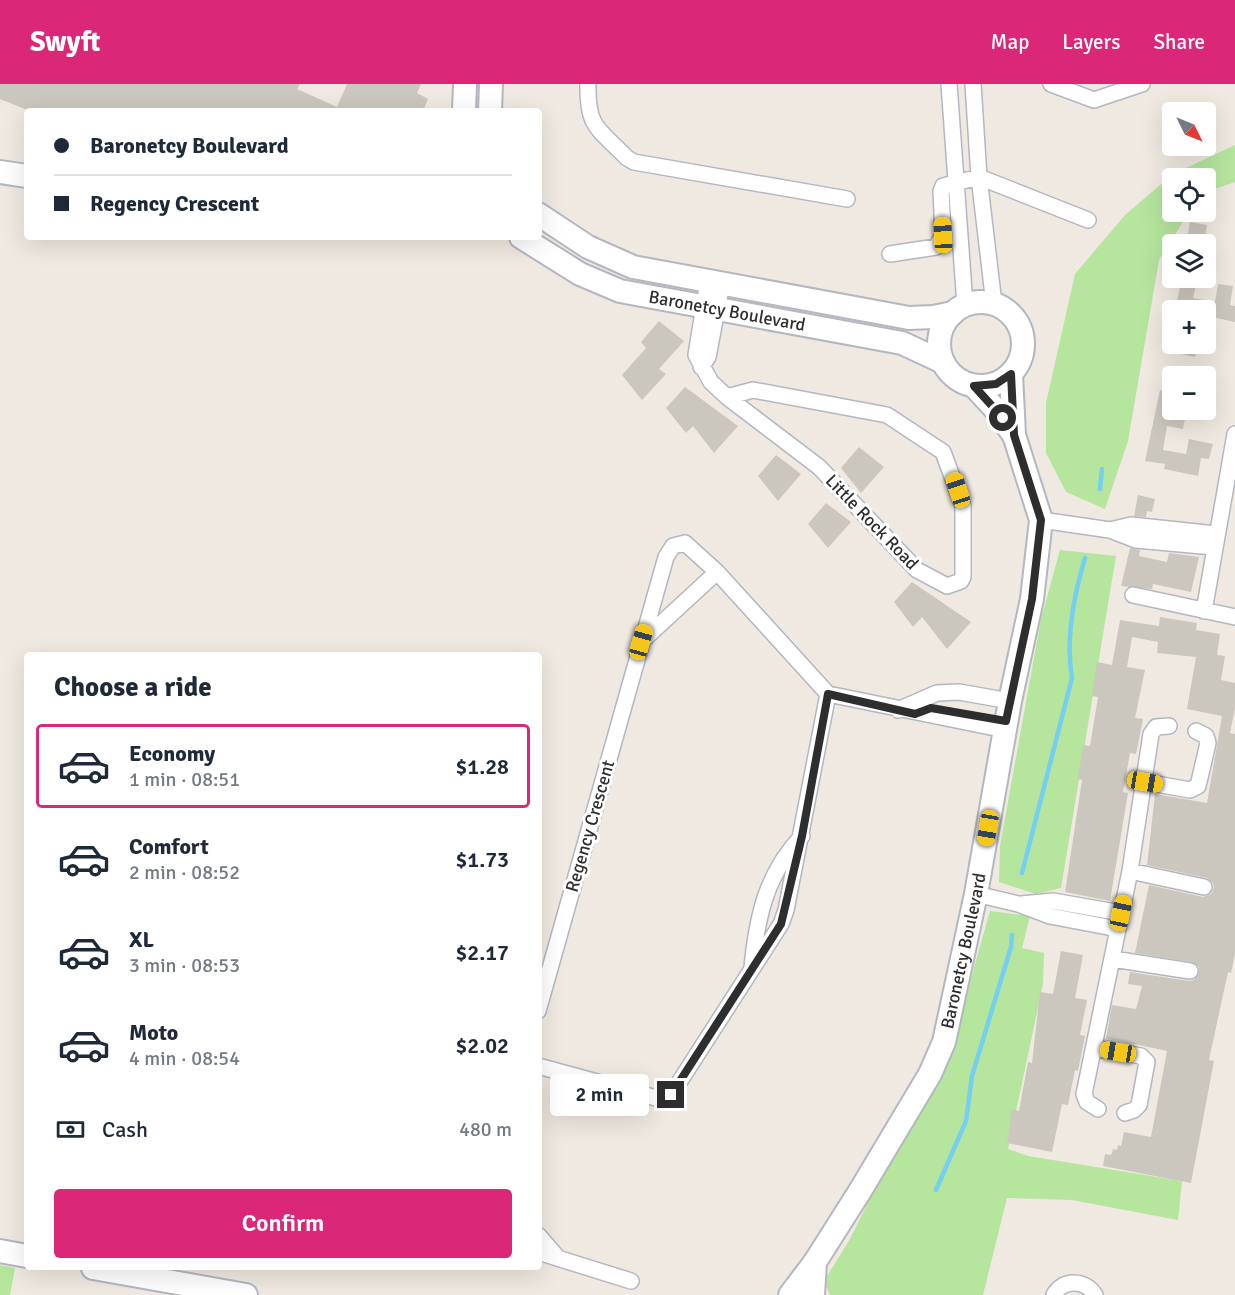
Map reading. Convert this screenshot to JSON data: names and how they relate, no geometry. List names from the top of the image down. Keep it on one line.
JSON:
{"streets":{"street":["Baronetcy Boulevard","Little Rock Road","Regency Crescent"]},"crossings":[["Baronetcy Boulevard","Little Rock Road"]],"north":"bottom right","page":{"header":"Swyft","nav":["Map","Layers","Share"],"map_buttons":["+","−"],"banner":["Baronetcy Boulevard","Regency Crescent"],"heading":"Choose a ride","list":[{"name":"Economy","note":"1 min · 08:51","value":"$1.28"},{"name":"Comfort","note":"2 min · 08:52","value":"$1.73"},{"name":"XL","note":"3 min · 08:53","value":"$2.17"},{"name":"Moto","note":"4 min · 08:54","value":"$2.02"}],"bubble":"2 min","pay":["Cash","480 m"],"buttons":"Confirm"}}
